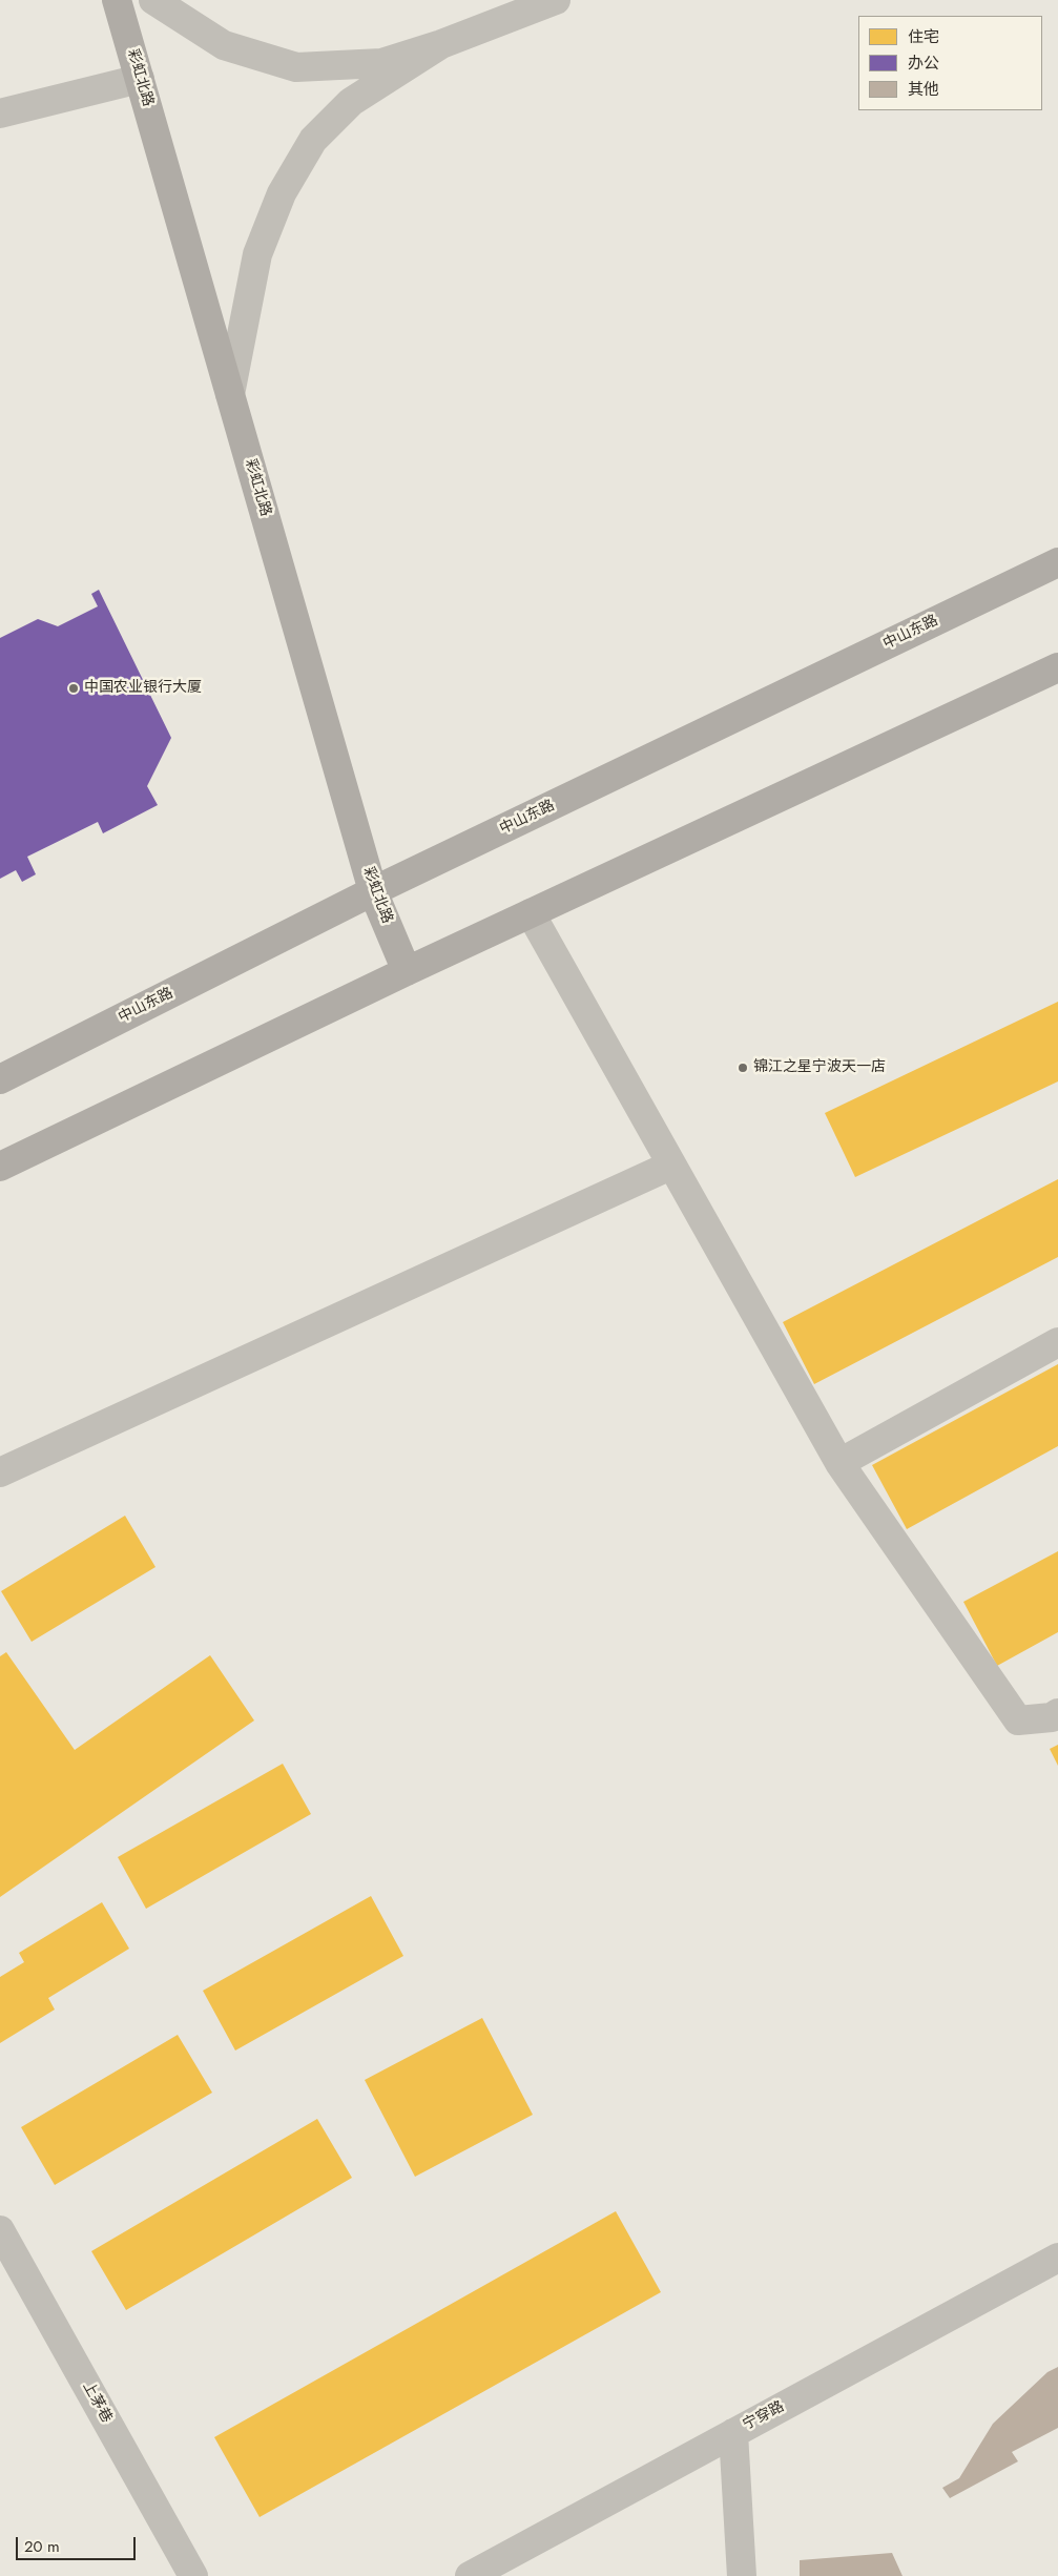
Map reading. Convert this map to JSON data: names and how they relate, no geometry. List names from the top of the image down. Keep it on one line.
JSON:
{"streets":{"main road":["彩虹北路","中山东路"],"street":["上茅巷","宁穿路"]},"crossings":[["彩虹北路","中山东路"]],"places":["中国农业银行大厦","锦江之星宁波天一店"],"legend":["住宅","办公","其他"],"scale_bar":"20 m"}
